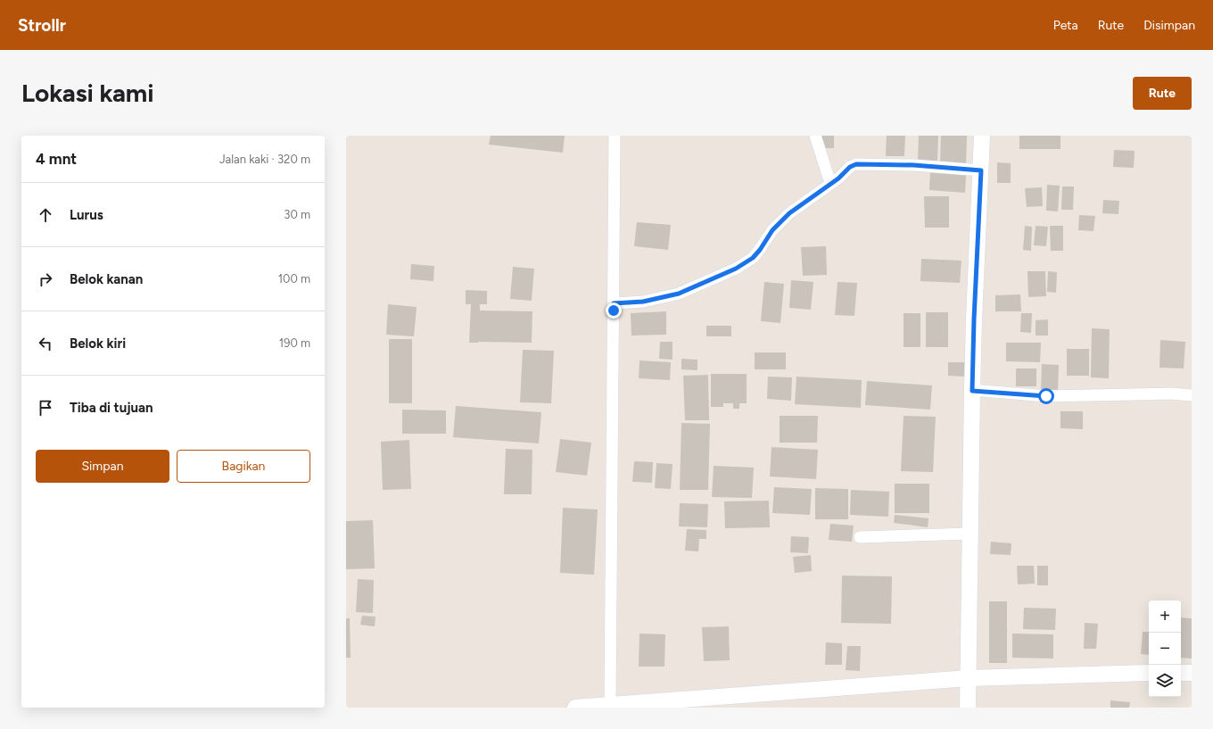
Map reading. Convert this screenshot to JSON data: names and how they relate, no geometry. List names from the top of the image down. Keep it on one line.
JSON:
{"page":{"header":"Strollr","nav":["Peta","Rute","Disimpan"],"buttons":["Rute",["Simpan","Bagikan"]],"title":"Lokasi kami","heading":["4 mnt","Jalan kaki · 320 m"],"list":[["Lurus","30 m"],["Belok kanan","100 m"],["Belok kiri","190 m"],"Tiba di tujuan"],"map_buttons":["+","−"]}}
